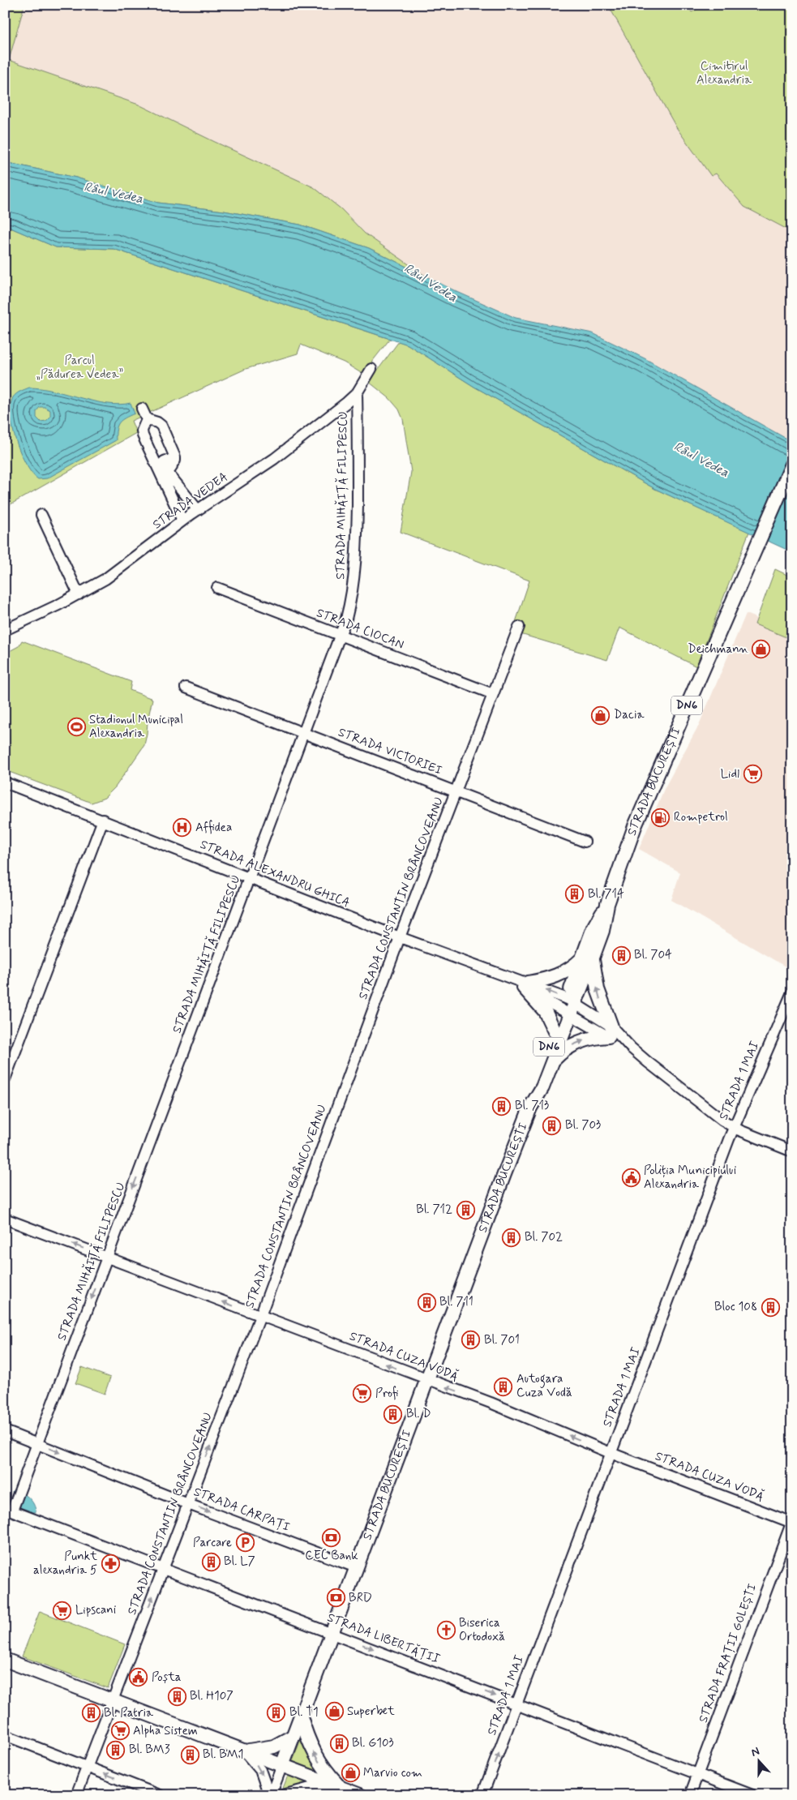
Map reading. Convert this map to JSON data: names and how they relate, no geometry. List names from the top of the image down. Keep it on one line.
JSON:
{"streets":{"main road":["DN6","STRADA BUCUREȘTI"],"street":["STRADA MIHĂIȚĂ FILIPESCU","STRADA VEDEA","STRADA CIOCAN","STRADA VICTORIEI","STRADA ALEXANDRU GHICA","STRADA CONSTANTIN BRÂNCOVEANU","STRADA 1 MAI","STRADA CUZA VODĂ","STRADA CARPAȚI","STRADA LIBERTĂȚII","STRADA FRAȚII GOLEȘTI"]},"crossings":[["STRADA MIHĂIȚĂ FILIPESCU","STRADA VEDEA"],["STRADA MIHĂIȚĂ FILIPESCU","STRADA CIOCAN"],["STRADA MIHĂIȚĂ FILIPESCU","STRADA VICTORIEI"],["STRADA MIHĂIȚĂ FILIPESCU","STRADA ALEXANDRU GHICA"],["STRADA MIHĂIȚĂ FILIPESCU","STRADA CUZA VODĂ"],["STRADA MIHĂIȚĂ FILIPESCU","STRADA CARPAȚI"],["STRADA MIHĂIȚĂ FILIPESCU","STRADA LIBERTĂȚII"],["STRADA CIOCAN","STRADA CONSTANTIN BRÂNCOVEANU"],["STRADA VICTORIEI","STRADA CONSTANTIN BRÂNCOVEANU"],["STRADA BUCUREȘTI","STRADA ALEXANDRU GHICA"],["STRADA BUCUREȘTI","STRADA CUZA VODĂ"],["STRADA BUCUREȘTI","STRADA CARPAȚI"],["STRADA BUCUREȘTI","STRADA LIBERTĂȚII"],["STRADA ALEXANDRU GHICA","STRADA CONSTANTIN BRÂNCOVEANU"],["STRADA ALEXANDRU GHICA","STRADA 1 MAI"],["STRADA CONSTANTIN BRÂNCOVEANU","STRADA CUZA VODĂ"],["STRADA CONSTANTIN BRÂNCOVEANU","STRADA CARPAȚI"],["STRADA CONSTANTIN BRÂNCOVEANU","STRADA LIBERTĂȚII"],["STRADA 1 MAI","STRADA CUZA VODĂ"],["STRADA 1 MAI","STRADA LIBERTĂȚII"],["STRADA CUZA VODĂ","STRADA FRAȚII GOLEȘTI"],["STRADA LIBERTĂȚII","STRADA FRAȚII GOLEȘTI"]],"one_way":["STRADA MIHĂIȚĂ FILIPESCU","STRADA CUZA VODĂ","STRADA CARPAȚI"],"water":["Râul Vedea"],"parks":["Cimitirul Alexandria","Parcul „Pădurea Vedea”"],"places":{"shop":["Deichmann","Dacia","Superbet","Marvio com"],"sports":["Stadionul Municipal Alexandria"],"supermarket":["Lidl","Profi","Lipscani","Alpha Sistem"],"fuel station":["Rompetrol"],"hospital":["Affidea"],"building":["Bl. 714","Bl. 704","Bl. 713","Bl. 703","Bl. 712","Bl. 702","Bl. 711","Bloc 108","Bl. 701","Autogara Cuza Vodă","Bl. D","Bl. L7","Bl. H107","Bl. T1","Bl. Patria","Bl. G103","Bl. BM3","Bl. BM1"],"public building":["Poliția Municipiului Alexandria","Poșta"],"bank":["CEC Bank","BRD"],"parking":["Parcare"],"pharmacy":["Punkt alexandria 5"],"church":["Biserica Ortodoxă"]},"north":"top"}
